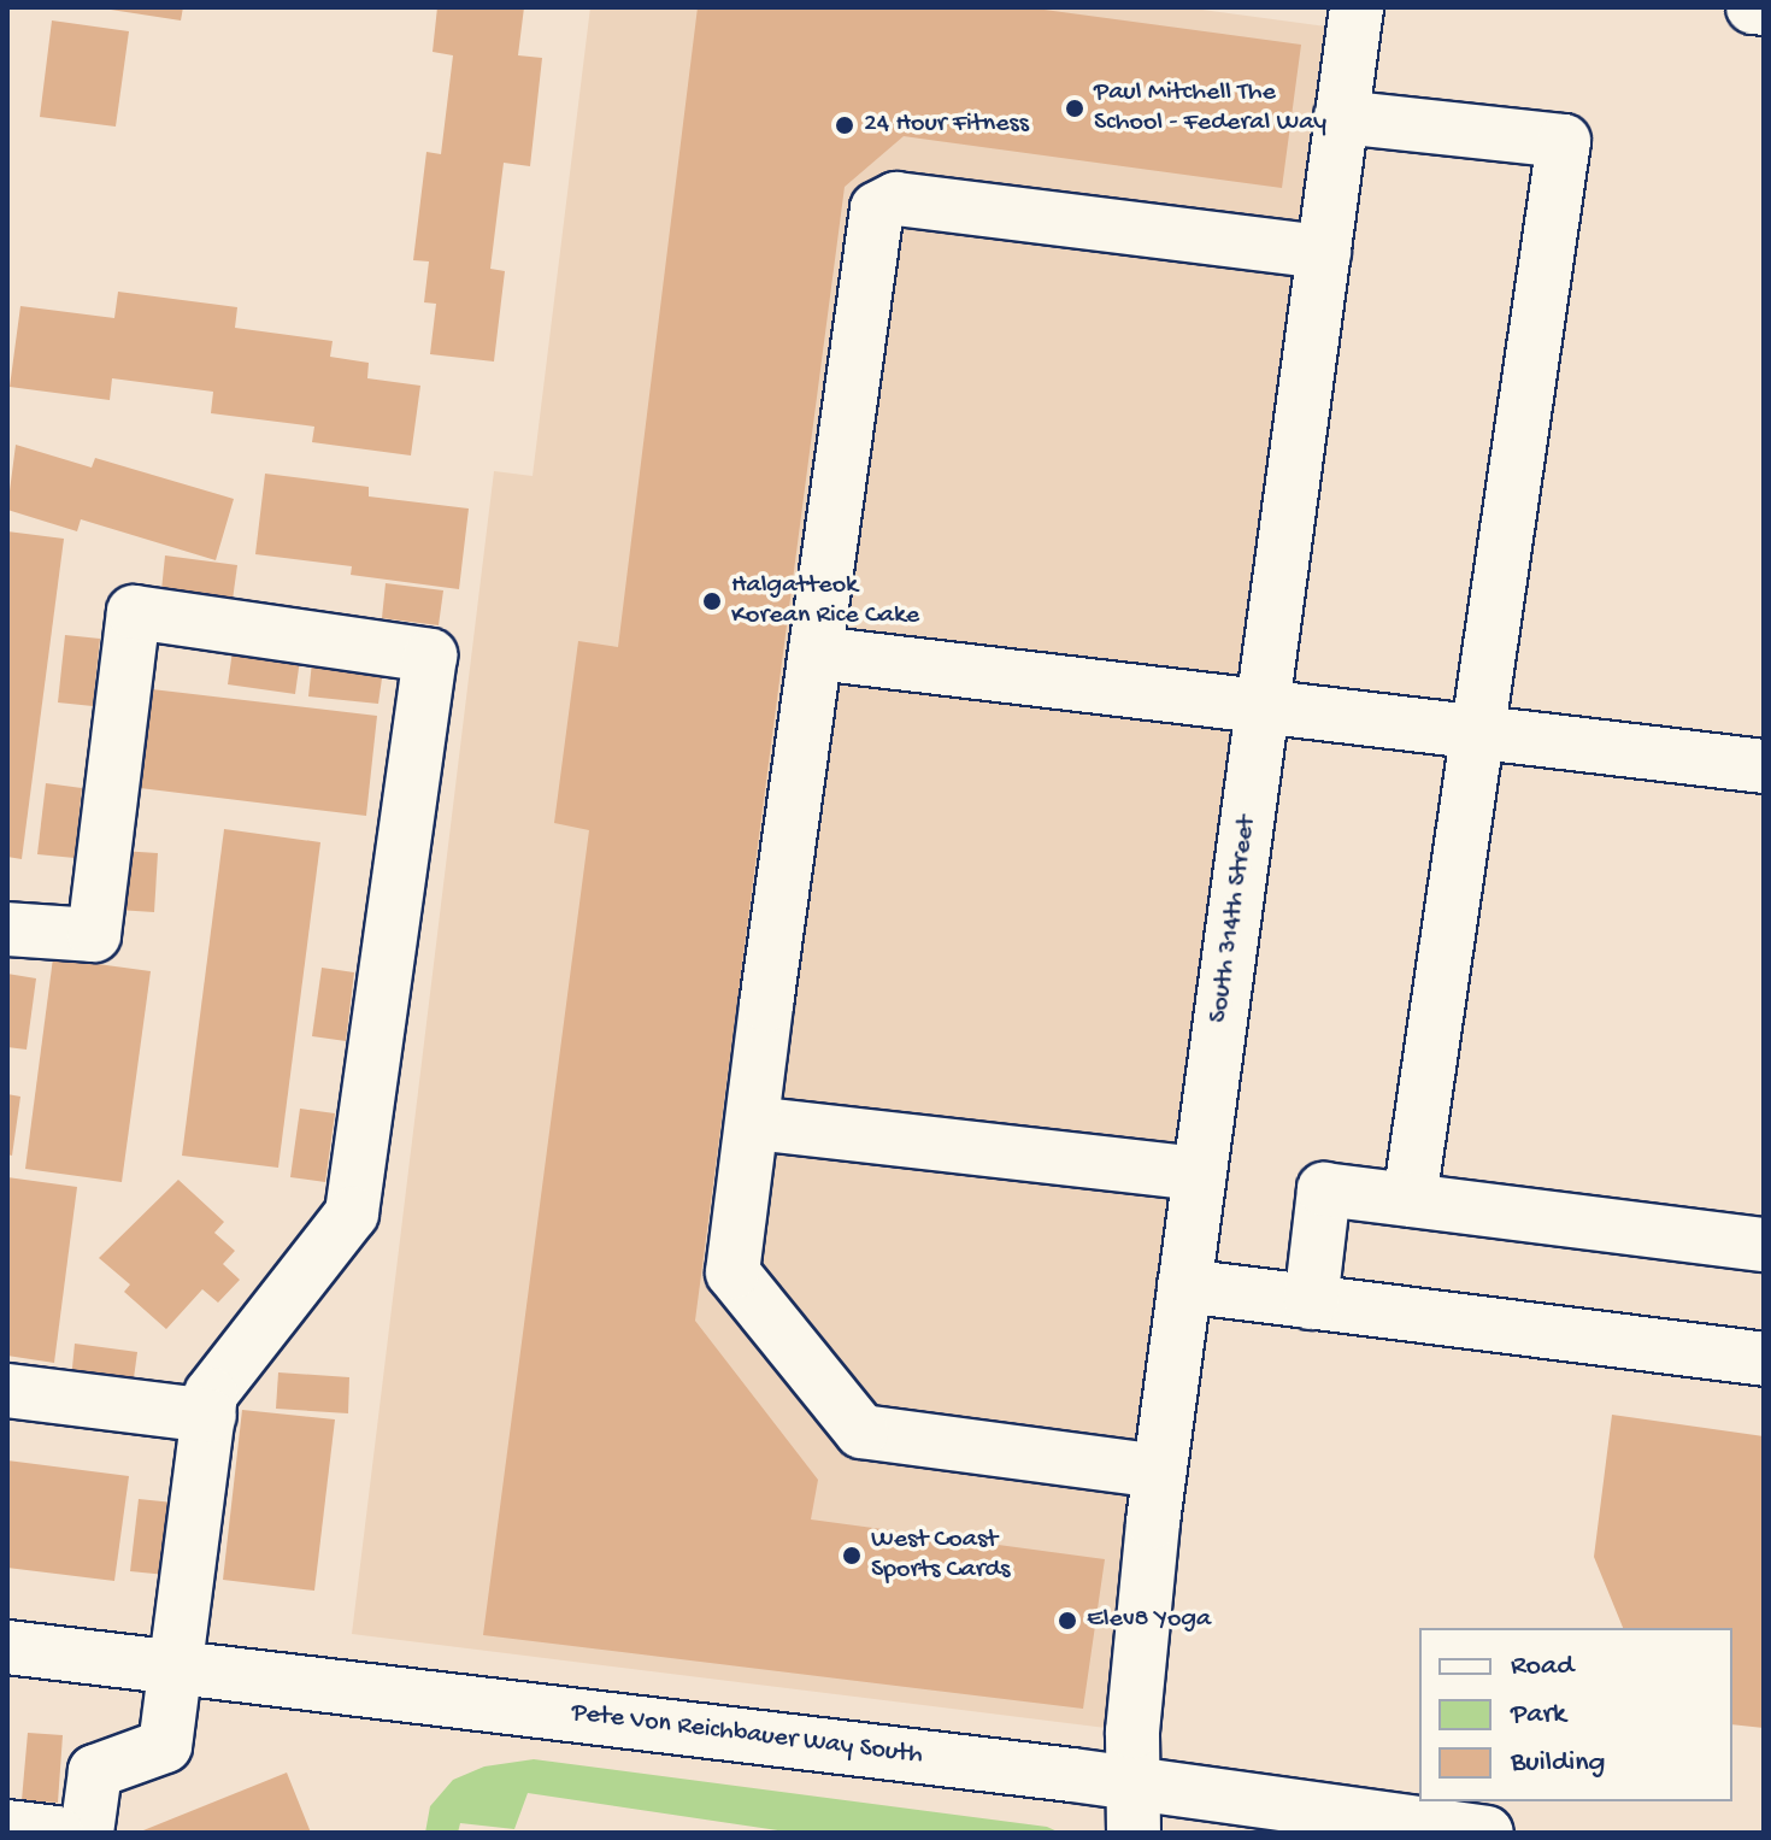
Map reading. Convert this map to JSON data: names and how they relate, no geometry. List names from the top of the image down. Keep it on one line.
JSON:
{"streets":{"street":["South 314th Street","Pete Von Reichbauer Way South"]},"crossings":[["South 314th Street","Pete Von Reichbauer Way South"]],"places":["Paul Mitchell The School - Federal Way","24 Hour Fitness","Halgatteok Korean Rice Cake","West Coast Sports Cards","Elev8 Yoga"],"legend":["Road","Park","Building"]}
